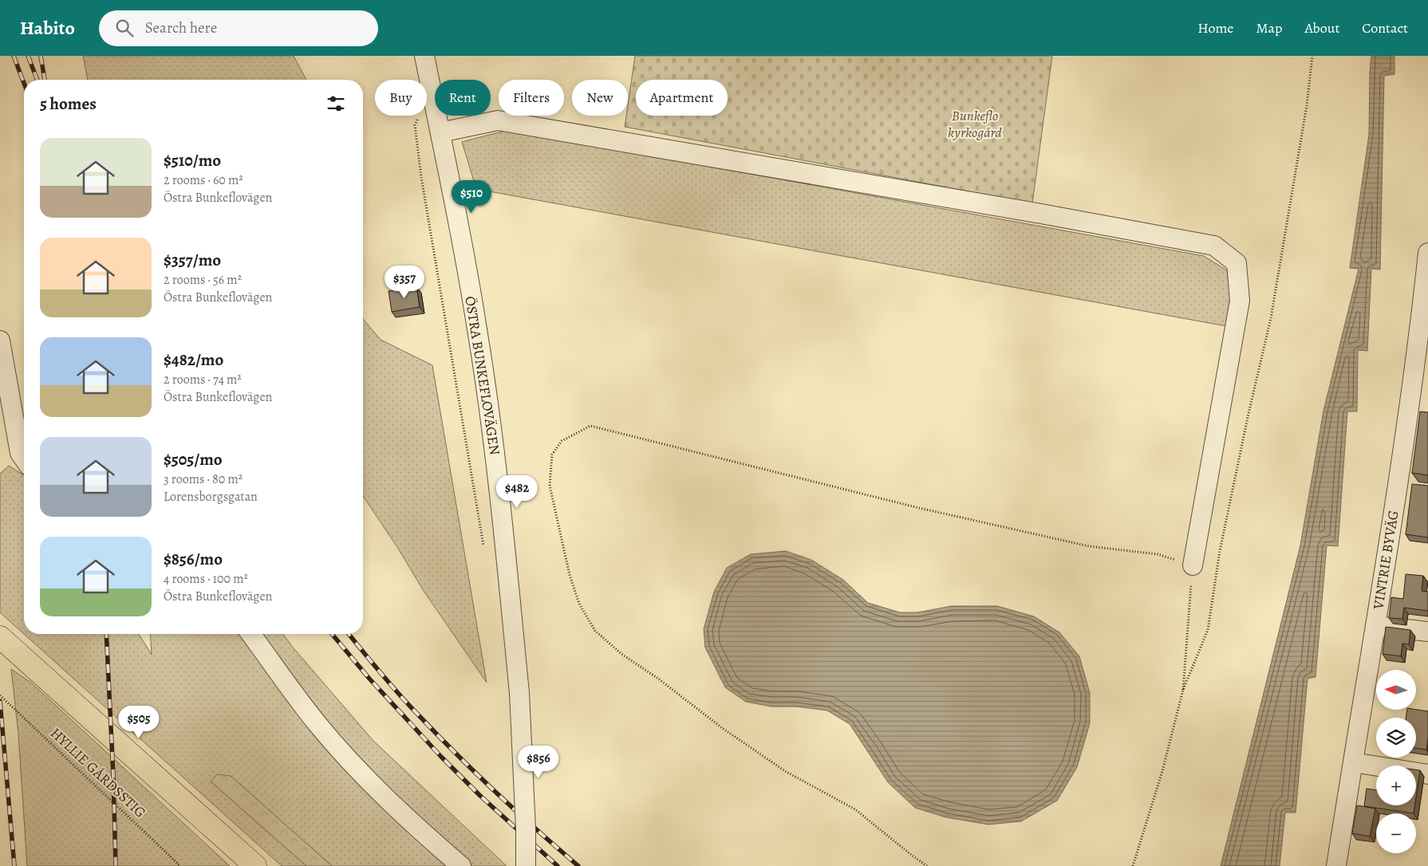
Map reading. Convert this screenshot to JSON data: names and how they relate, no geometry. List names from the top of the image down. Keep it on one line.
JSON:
{"streets":{"street":["ÖSTRA BUNKEFLOVÄGEN","VINTRIE BYVÄG"],"path":["HYLLIE GÅRDSSTIG"]},"parks":["Bunkeflo kyrkogård"],"north":"left","page":{"header":"Habito","search":"Search here","nav":["Home","Map","About","Contact"],"chip":["Buy","Rent","Filters","New","Apartment"],"heading":"5 homes","list":[{"name":"$510/mo","note":"2 rooms · 60 m² · Östra Bunkeflovägen"},{"name":"$357/mo","note":"2 rooms · 56 m² · Östra Bunkeflovägen"},{"name":"$482/mo","note":"2 rooms · 74 m² · Östra Bunkeflovägen"},{"name":"$505/mo","note":"3 rooms · 80 m² · Lorensborgsgatan"},{"name":"$856/mo","note":"4 rooms · 100 m² · Östra Bunkeflovägen"}],"price":["$510","$357","$482","$505","$856"],"map_buttons":["+","−"]}}
